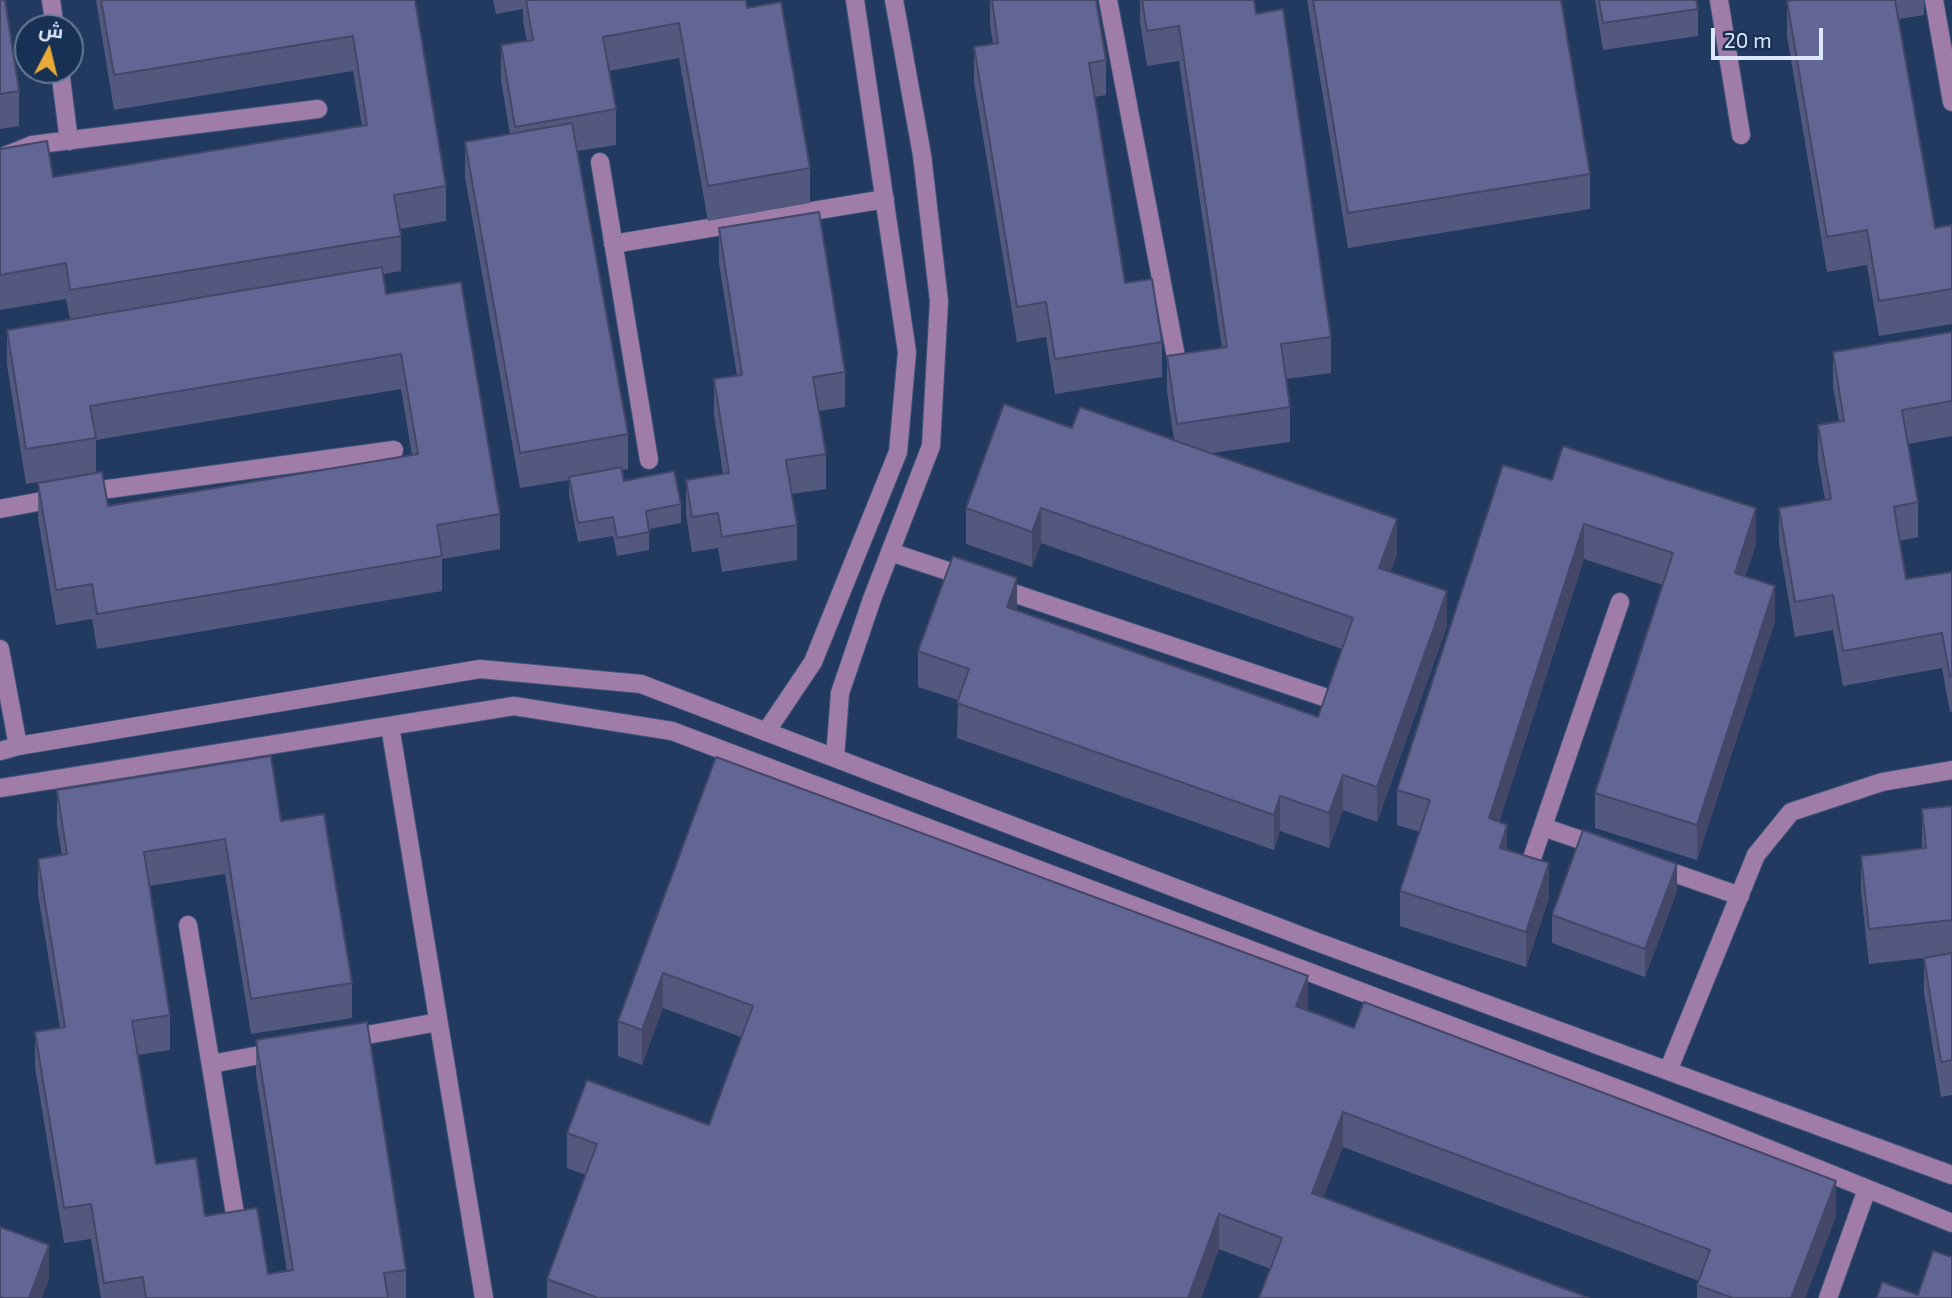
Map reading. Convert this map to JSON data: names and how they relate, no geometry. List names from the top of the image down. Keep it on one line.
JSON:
{"scale_bar":"20 m","north":"top"}
